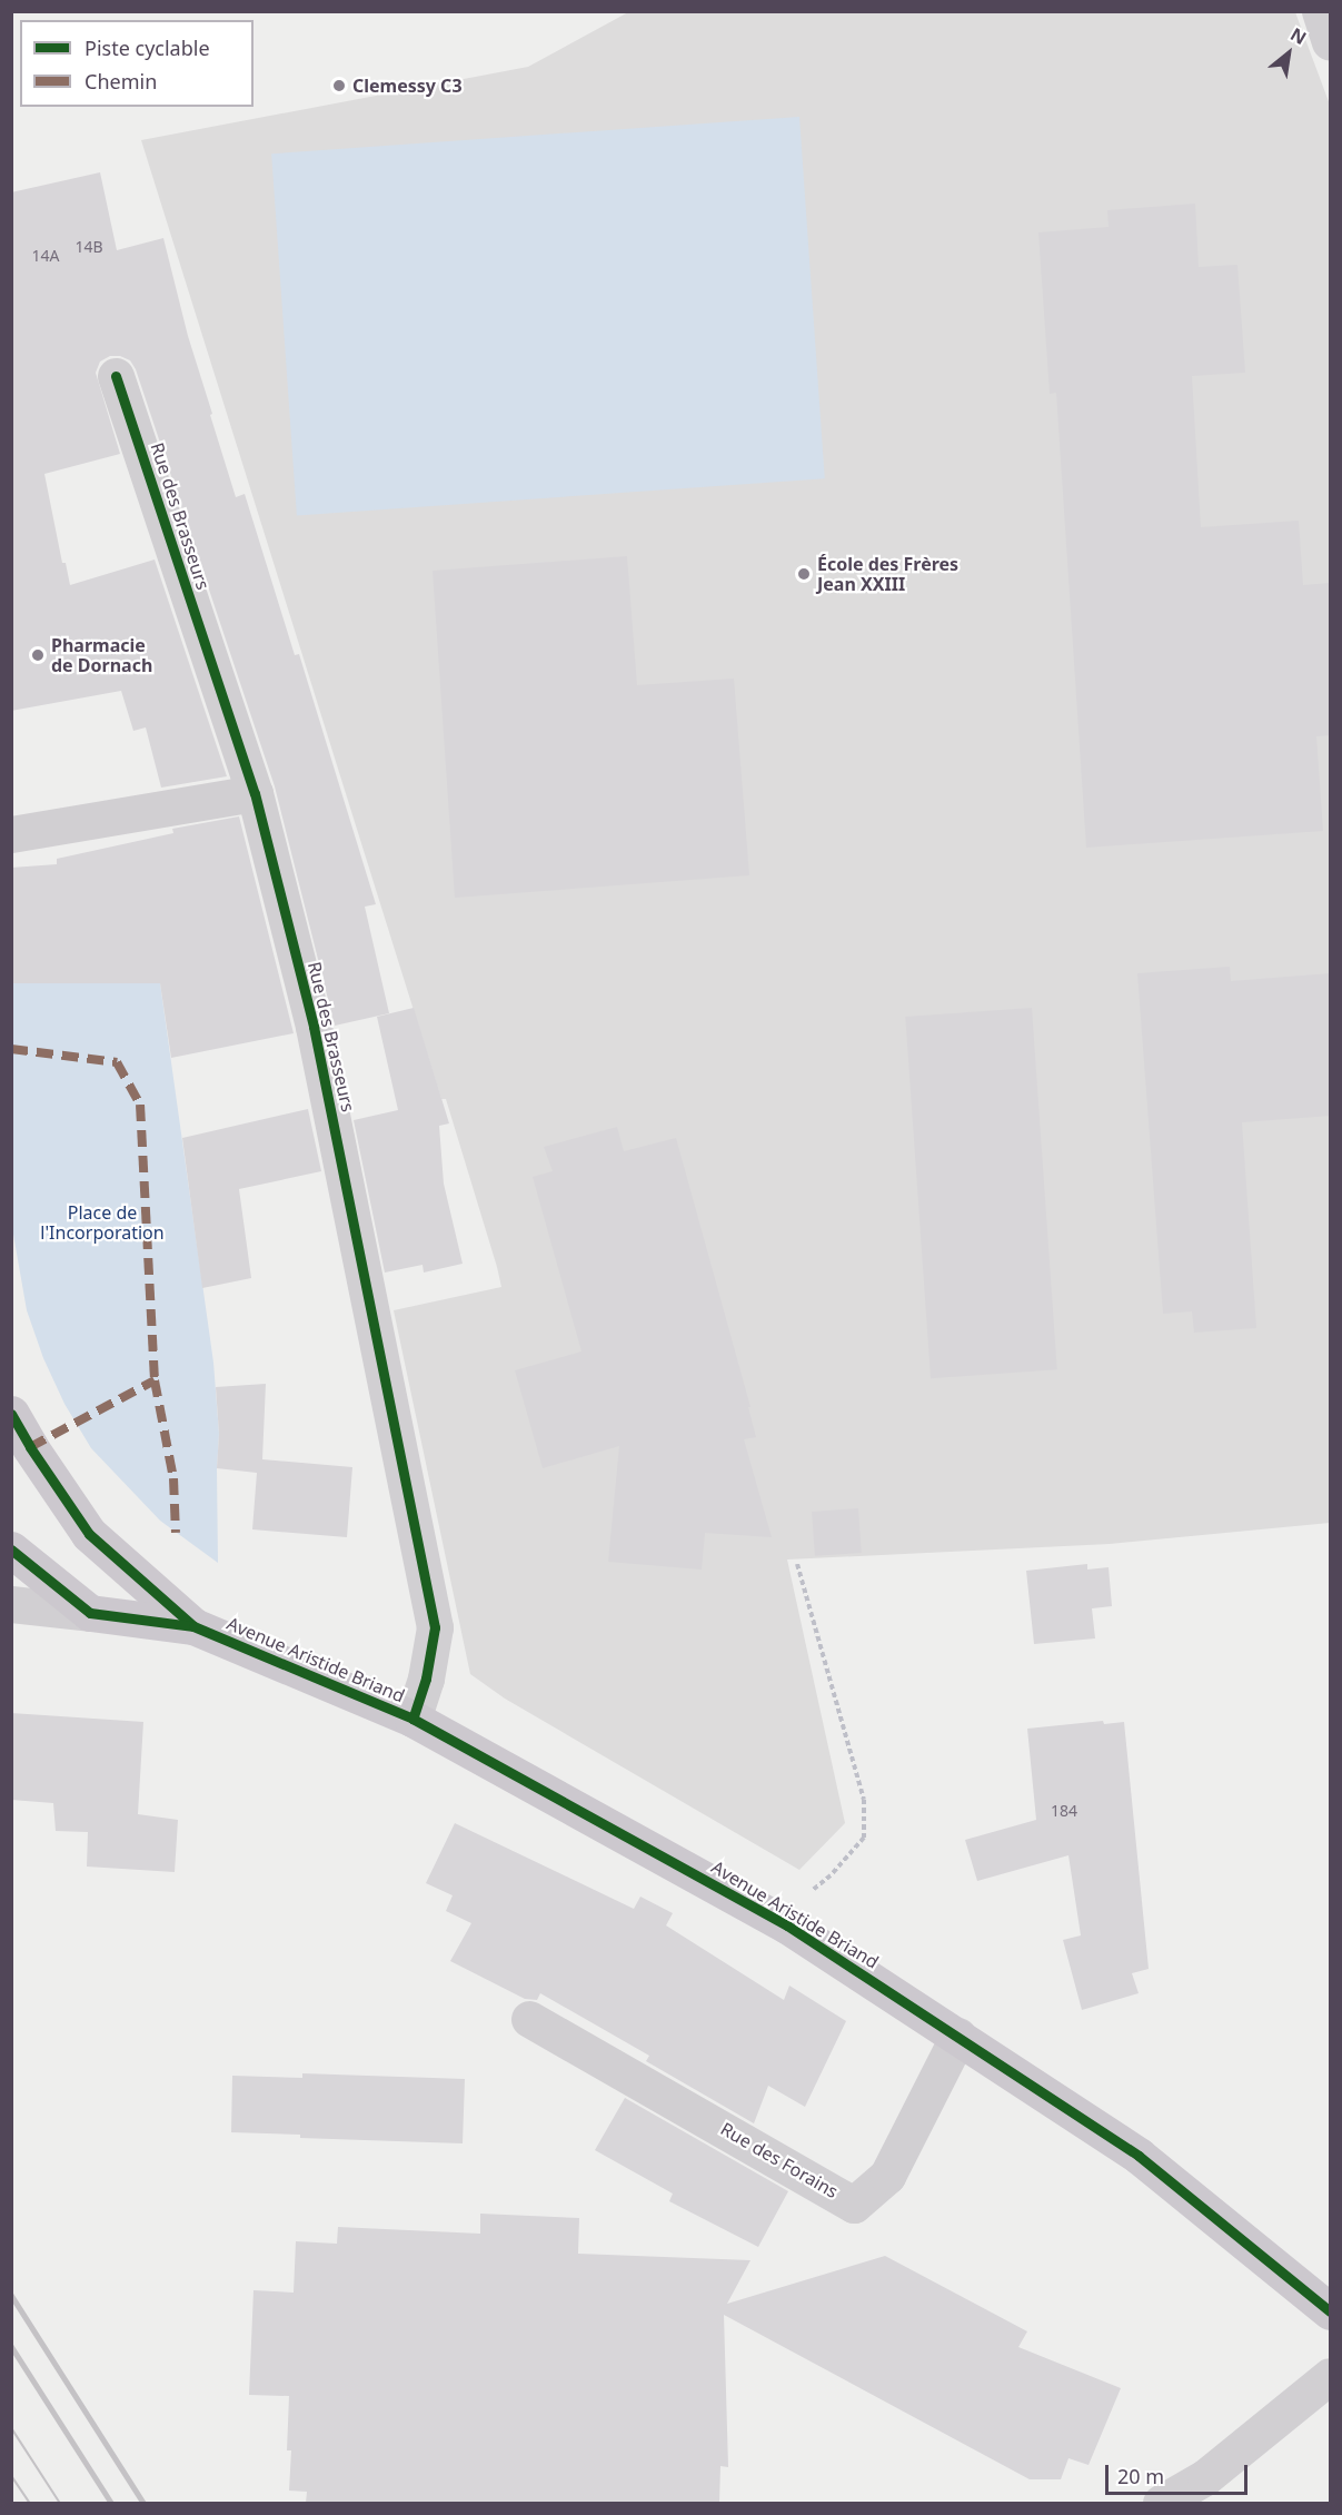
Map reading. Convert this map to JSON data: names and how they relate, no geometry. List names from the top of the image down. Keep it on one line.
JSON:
{"streets":{"main road":["Avenue Aristide Briand"],"street":["Rue des Brasseurs","Rue des Forains"]},"crossings":[["Rue des Brasseurs","Avenue Aristide Briand"],["Avenue Aristide Briand","Rue des Forains"]],"parks":["Place de l'Incorporation"],"places":["Clemessy C3","École des Frères Jean XXIII","Pharmacie de Dornach"],"house_numbers":["14B","14A","184"],"legend":["Piste cyclable","Chemin"],"scale_bar":"20 m","north":"top right"}
